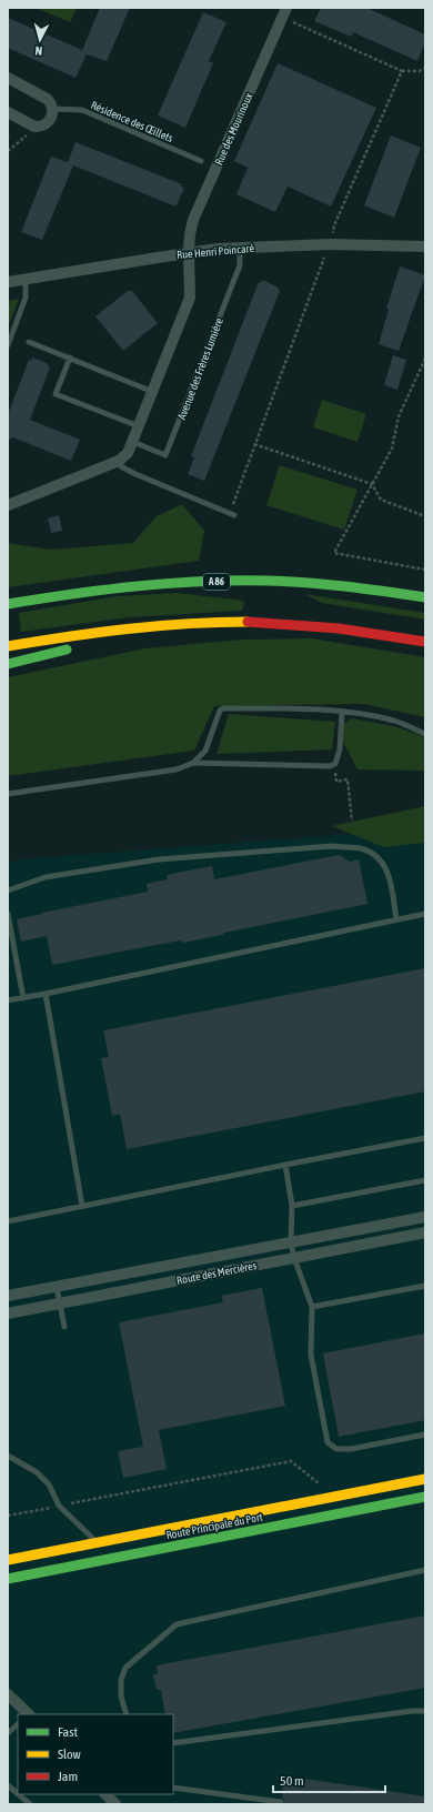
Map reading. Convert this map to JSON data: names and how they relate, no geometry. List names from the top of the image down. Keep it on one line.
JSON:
{"streets":{"main road":["A 86","Route Principale du Port"],"street":["Rue des Mourinoux","Rue Henri Poincaré","Route des Mercières"],"lane":["Résidence des Œillets","Avenue des Frères Lumière"]},"crossings":[["Rue des Mourinoux","Rue Henri Poincaré"],["Rue Henri Poincaré","Avenue des Frères Lumière"]],"legend":["Fast","Slow","Jam"],"scale_bar":"50 m","north":"bottom"}
